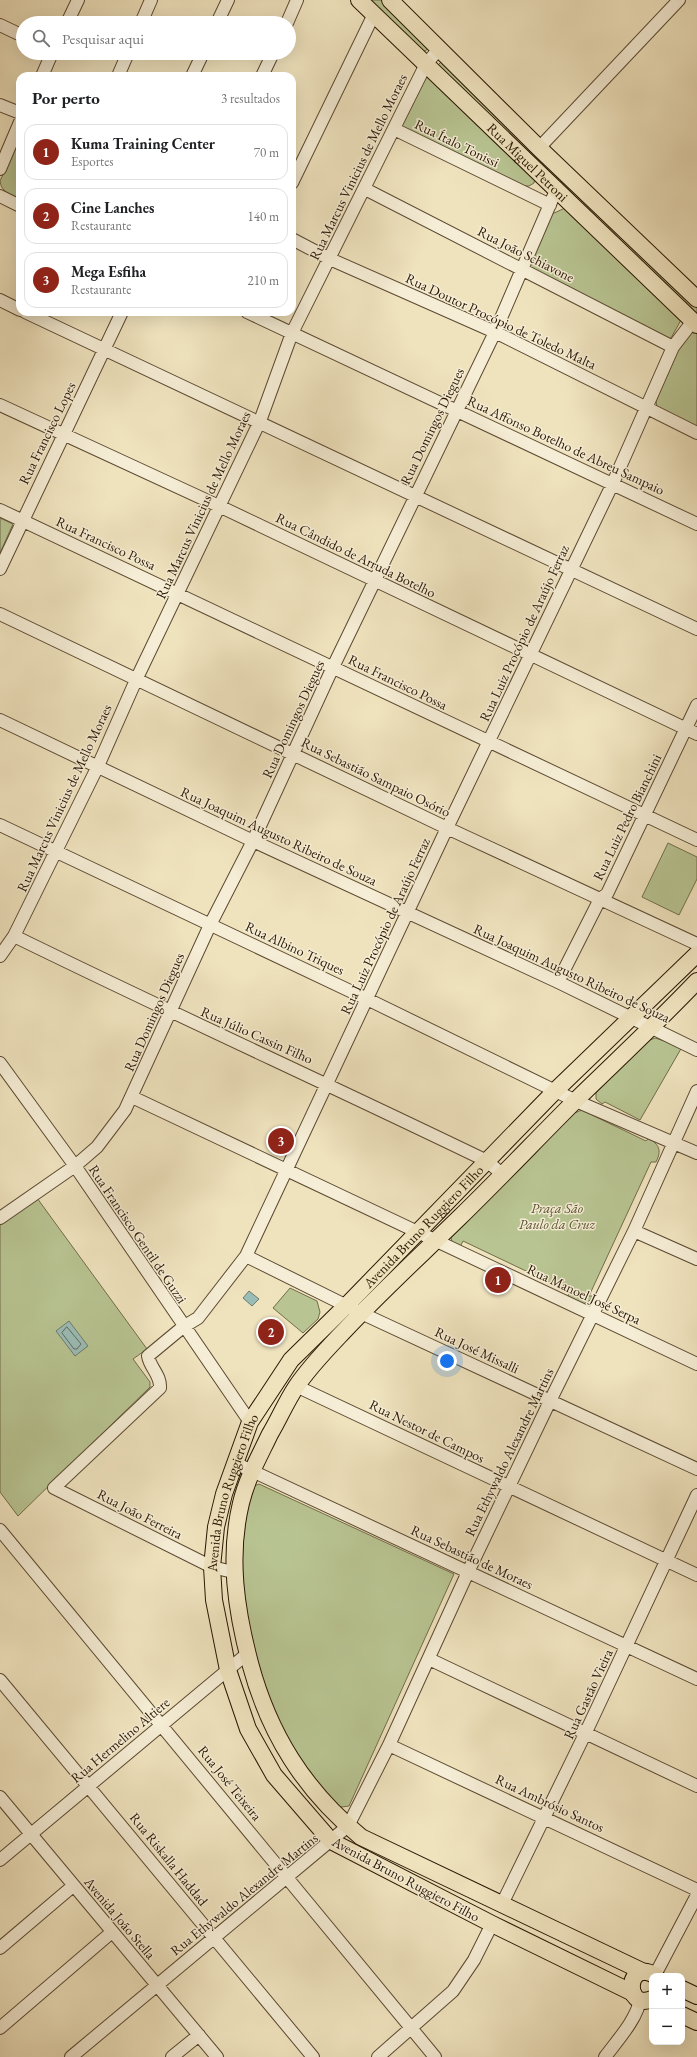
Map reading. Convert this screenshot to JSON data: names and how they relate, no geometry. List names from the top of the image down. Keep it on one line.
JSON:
{"streets":{"main road":["Rua Miguel Petroni","Avenida Bruno Ruggiero Filho"],"street":["Rua Ítalo Tonissi","Rua Marcus Vinicius de Mello Moraes","Rua João Schiavone","Rua Doutor Procópio de Toledo Malta","Rua Domingos Diegues","Rua Francisco Lopes","Rua Affonso Botelho de Abreu Sampaio","Rua Francisco Possa","Rua Cândido de Arruda Botelho","Rua Luiz Procópio de Araújo Ferraz","Rua Sebastião Sampaio Osório","Rua Luiz Pedro Bianchini","Rua Joaquim Augusto Ribeiro de Souza","Rua Albino Triques","Rua Júlio Cassin Filho","Rua Francisco Gentil de Guzzi","Rua Manoel José Serpa","Rua José Missalli","Rua Nestor de Campos","Rua Ethywaldo Alexandre Martins","Rua João Ferreira","Rua Sebastião de Moraes","Rua Gastão Vieira","Rua Hermelino Altiere","Rua José Teixeira","Rua Ambrósio Santos","Rua Riskalla Haddad","Avenida João Stella"]},"crossings":[["Rua Ítalo Tonissi","Rua Marcus Vinicius de Mello Moraes"],["Rua Ítalo Tonissi","Rua Domingos Diegues"],["Rua Miguel Petroni","Rua Marcus Vinicius de Mello Moraes"],["Rua Miguel Petroni","Rua Domingos Diegues"],["Rua Miguel Petroni","Rua Luiz Procópio de Araújo Ferraz"],["Rua Marcus Vinicius de Mello Moraes","Rua João Schiavone"],["Rua Marcus Vinicius de Mello Moraes","Rua Doutor Procópio de Toledo Malta"],["Rua Marcus Vinicius de Mello Moraes","Rua Affonso Botelho de Abreu Sampaio"],["Rua Marcus Vinicius de Mello Moraes","Rua Francisco Possa"],["Rua Marcus Vinicius de Mello Moraes","Rua Cândido de Arruda Botelho"],["Rua Marcus Vinicius de Mello Moraes","Rua Sebastião Sampaio Osório"],["Rua Marcus Vinicius de Mello Moraes","Rua Joaquim Augusto Ribeiro de Souza"],["Rua Marcus Vinicius de Mello Moraes","Rua Albino Triques"],["Rua Marcus Vinicius de Mello Moraes","Rua Júlio Cassin Filho"],["Rua João Schiavone","Rua Domingos Diegues"],["Rua João Schiavone","Rua Luiz Procópio de Araújo Ferraz"],["Rua Doutor Procópio de Toledo Malta","Rua Domingos Diegues"],["Rua Doutor Procópio de Toledo Malta","Rua Luiz Procópio de Araújo Ferraz"],["Rua Domingos Diegues","Rua Affonso Botelho de Abreu Sampaio"],["Rua Domingos Diegues","Rua Francisco Possa"],["Rua Domingos Diegues","Rua Cândido de Arruda Botelho"],["Rua Domingos Diegues","Rua Sebastião Sampaio Osório"],["Rua Domingos Diegues","Rua Joaquim Augusto Ribeiro de Souza"],["Rua Domingos Diegues","Rua Albino Triques"],["Rua Domingos Diegues","Rua Júlio Cassin Filho"],["Rua Domingos Diegues","Rua Francisco Gentil de Guzzi"],["Rua Domingos Diegues","Rua Manoel José Serpa"],["Rua Francisco Lopes","Rua Francisco Possa"],["Rua Francisco Lopes","Rua Cândido de Arruda Botelho"],["Rua Affonso Botelho de Abreu Sampaio","Rua Luiz Procópio de Araújo Ferraz"],["Rua Francisco Possa","Rua Luiz Procópio de Araújo Ferraz"],["Rua Francisco Possa","Rua Luiz Pedro Bianchini"],["Rua Cândido de Arruda Botelho","Rua Luiz Procópio de Araújo Ferraz"],["Rua Cândido de Arruda Botelho","Rua Luiz Pedro Bianchini"],["Rua Luiz Procópio de Araújo Ferraz","Rua Sebastião Sampaio Osório"],["Rua Luiz Procópio de Araújo Ferraz","Rua Joaquim Augusto Ribeiro de Souza"],["Rua Luiz Procópio de Araújo Ferraz","Rua Albino Triques"],["Rua Luiz Procópio de Araújo Ferraz","Rua Júlio Cassin Filho"],["Rua Luiz Procópio de Araújo Ferraz","Rua Francisco Gentil de Guzzi"],["Rua Luiz Procópio de Araújo Ferraz","Rua Manoel José Serpa"],["Rua Luiz Procópio de Araújo Ferraz","Rua José Missalli"],["Rua Luiz Procópio de Araújo Ferraz","Rua João Ferreira"],["Rua Sebastião Sampaio Osório","Rua Luiz Pedro Bianchini"],["Rua Luiz Pedro Bianchini","Rua Joaquim Augusto Ribeiro de Souza"],["Rua Joaquim Augusto Ribeiro de Souza","Avenida Bruno Ruggiero Filho"],["Rua Albino Triques","Avenida Bruno Ruggiero Filho"],["Rua Albino Triques","Rua Ethywaldo Alexandre Martins"],["Rua Júlio Cassin Filho","Avenida Bruno Ruggiero Filho"],["Avenida Bruno Ruggiero Filho","Rua Francisco Gentil de Guzzi"],["Avenida Bruno Ruggiero Filho","Rua Manoel José Serpa"],["Avenida Bruno Ruggiero Filho","Rua José Missalli"],["Avenida Bruno Ruggiero Filho","Rua Nestor de Campos"],["Avenida Bruno Ruggiero Filho","Rua Ethywaldo Alexandre Martins"],["Avenida Bruno Ruggiero Filho","Rua João Ferreira"],["Avenida Bruno Ruggiero Filho","Rua Sebastião de Moraes"],["Avenida Bruno Ruggiero Filho","Rua Gastão Vieira"],["Avenida Bruno Ruggiero Filho","Rua Hermelino Altiere"],["Rua Manoel José Serpa","Rua Ethywaldo Alexandre Martins"],["Rua José Missalli","Rua Ethywaldo Alexandre Martins"],["Rua Nestor de Campos","Rua Ethywaldo Alexandre Martins"],["Rua Nestor de Campos","Rua Gastão Vieira"],["Rua Ethywaldo Alexandre Martins","Rua Sebastião de Moraes"],["Rua Ethywaldo Alexandre Martins","Rua José Teixeira"],["Rua Ethywaldo Alexandre Martins","Rua Ambrósio Santos"],["Rua Ethywaldo Alexandre Martins","Rua Riskalla Haddad"],["Rua Ethywaldo Alexandre Martins","Avenida João Stella"],["Rua Sebastião de Moraes","Rua Gastão Vieira"],["Rua Gastão Vieira","Rua Ambrósio Santos"],["Rua Hermelino Altiere","Rua José Teixeira"],["Rua Hermelino Altiere","Rua Riskalla Haddad"],["Rua Hermelino Altiere","Avenida João Stella"]],"parks":["Praça São Paulo da Cruz"],"page":{"search":"Pesquisar aqui","heading":["Por perto","3 resultados"],"list":[{"mark":"1","name":"Kuma Training Center","note":"Esportes","value":"70 m"},{"mark":"2","name":"Cine Lanches","note":"Restaurante","value":"140 m"},{"mark":"3","name":"Mega Esfiha","note":"Restaurante","value":"210 m"}],"pins":["3","1","2"],"map_buttons":["+","−"]}}
